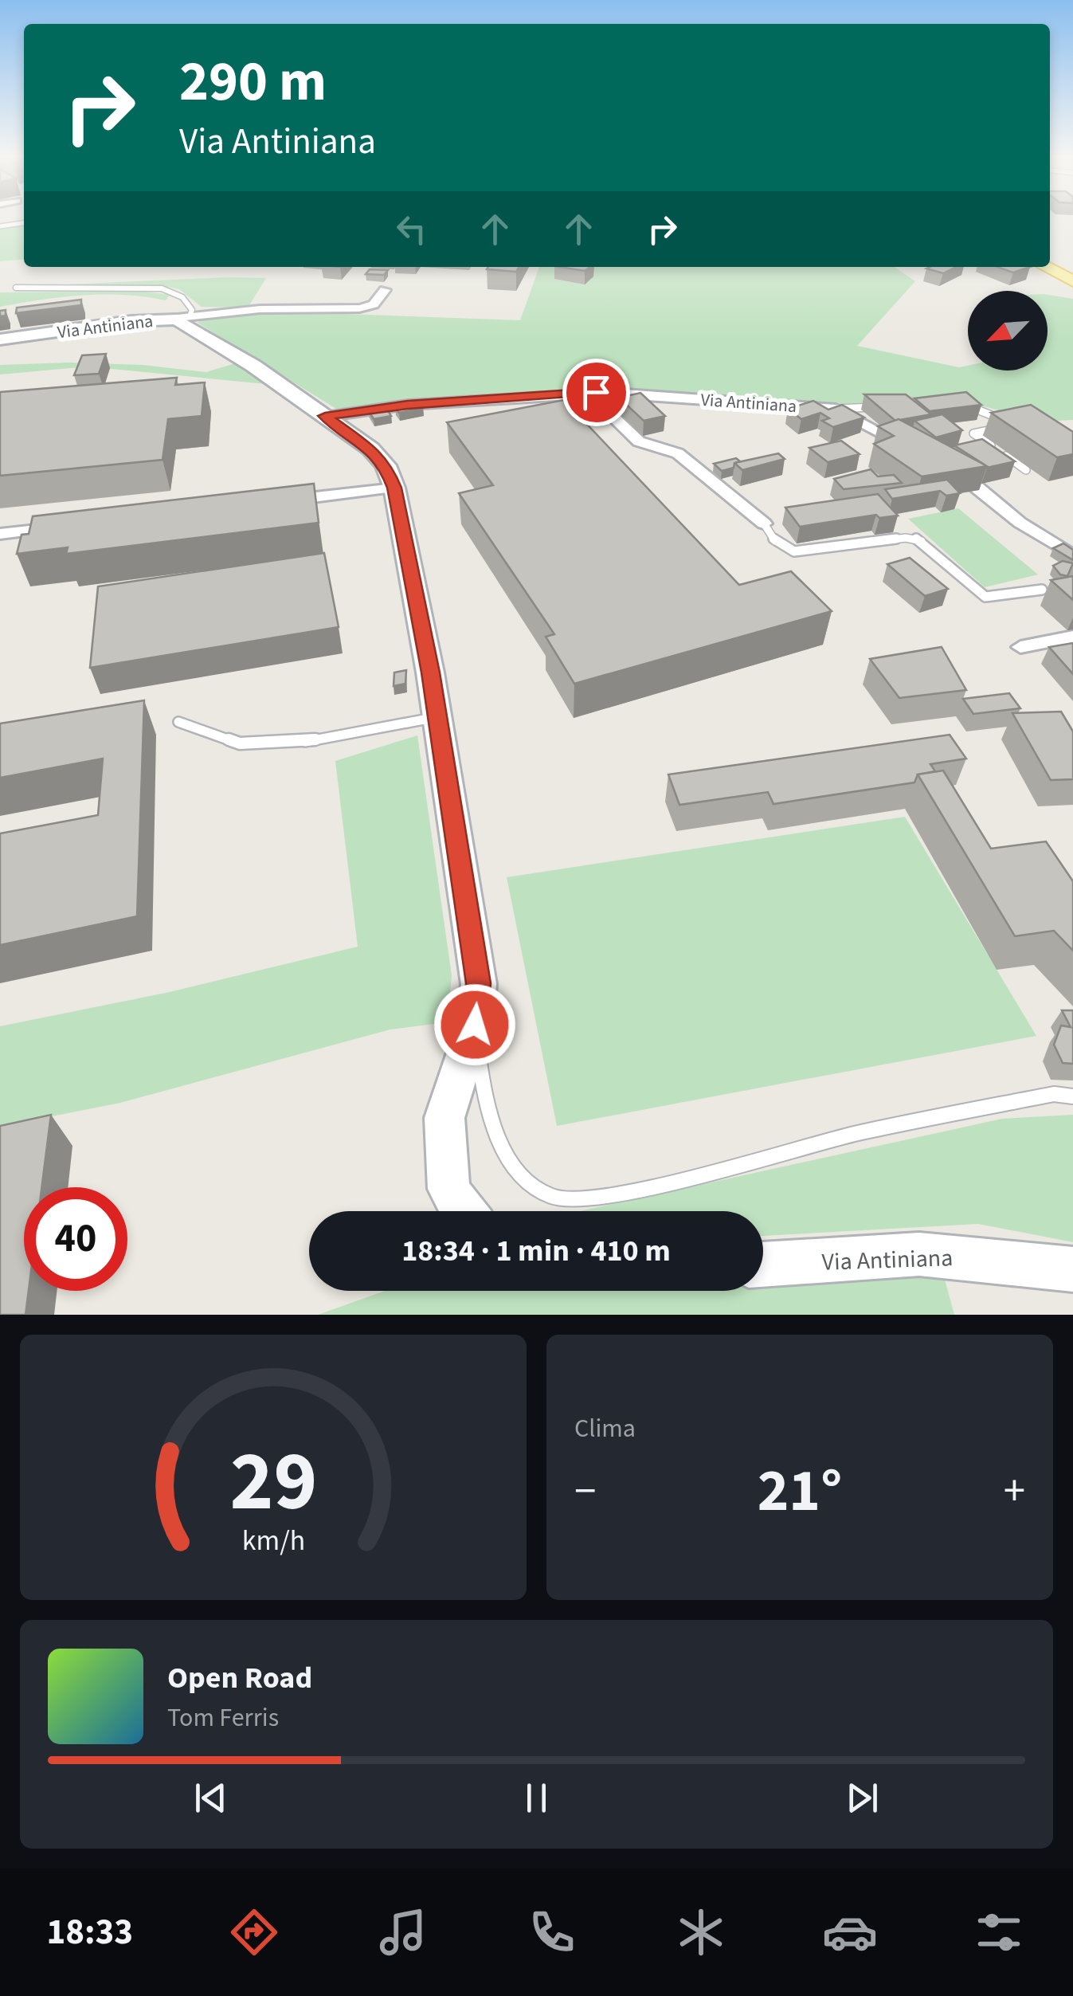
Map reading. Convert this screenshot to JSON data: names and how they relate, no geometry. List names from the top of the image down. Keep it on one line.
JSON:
{"streets":{"street":["Via Antiniana"]},"north":"bottom left","page":{"turn":["290 m","Via Antiniana"],"limit":"40","trip":"18:34 · 1 min · 410 m","tile":"Clima","heat":["−","21°","+"],"song":["Open Road","Tom Ferris"],"tabs":"18:33","gauge":["29","km/h"]}}
